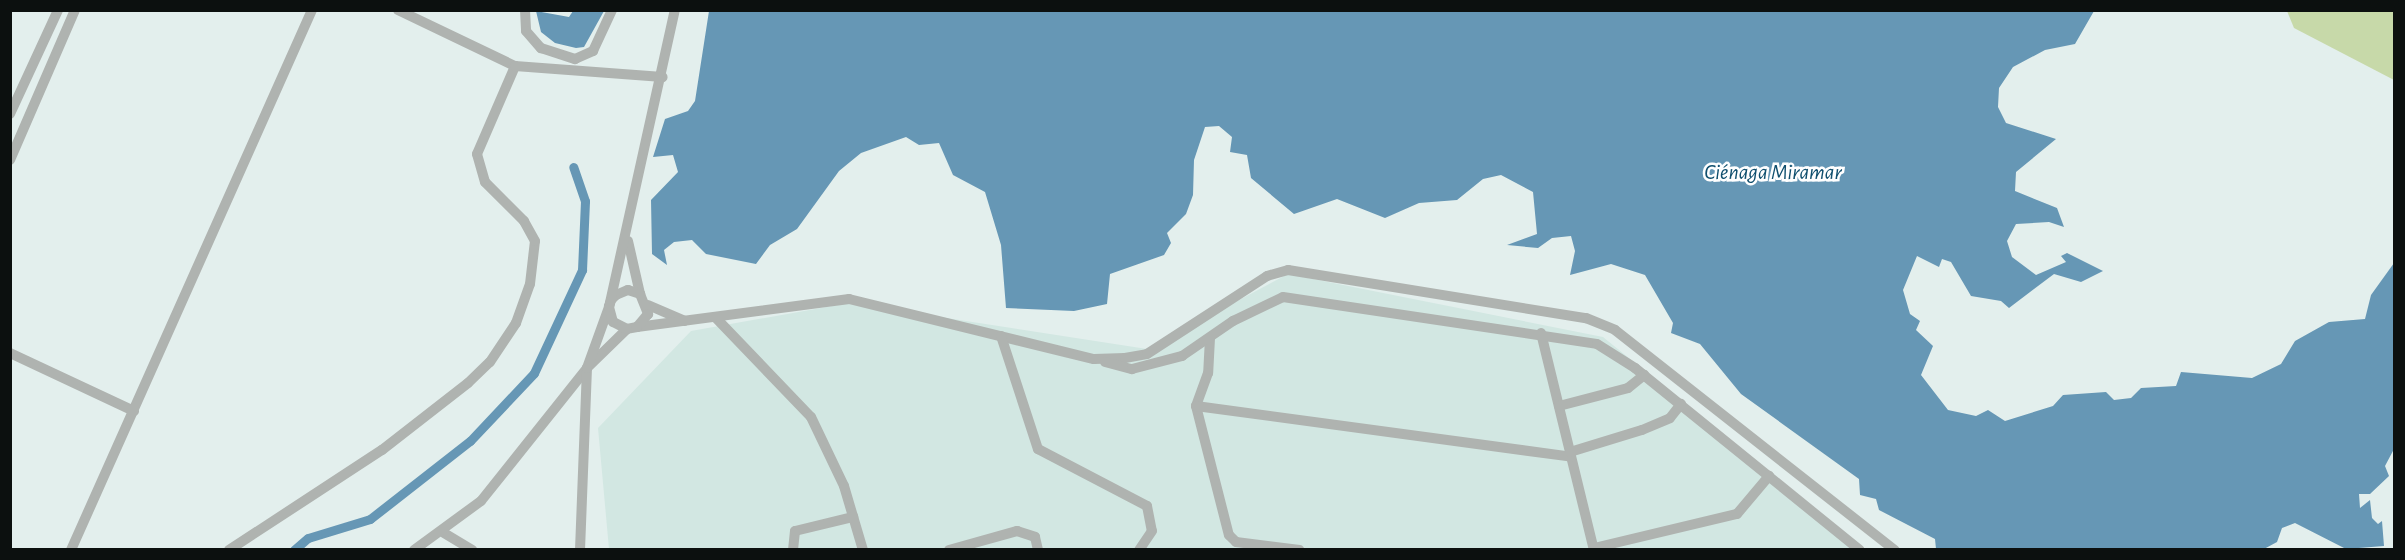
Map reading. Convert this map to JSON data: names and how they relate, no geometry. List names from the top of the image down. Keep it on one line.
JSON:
{"water":["Ciénaga Miramar"]}
